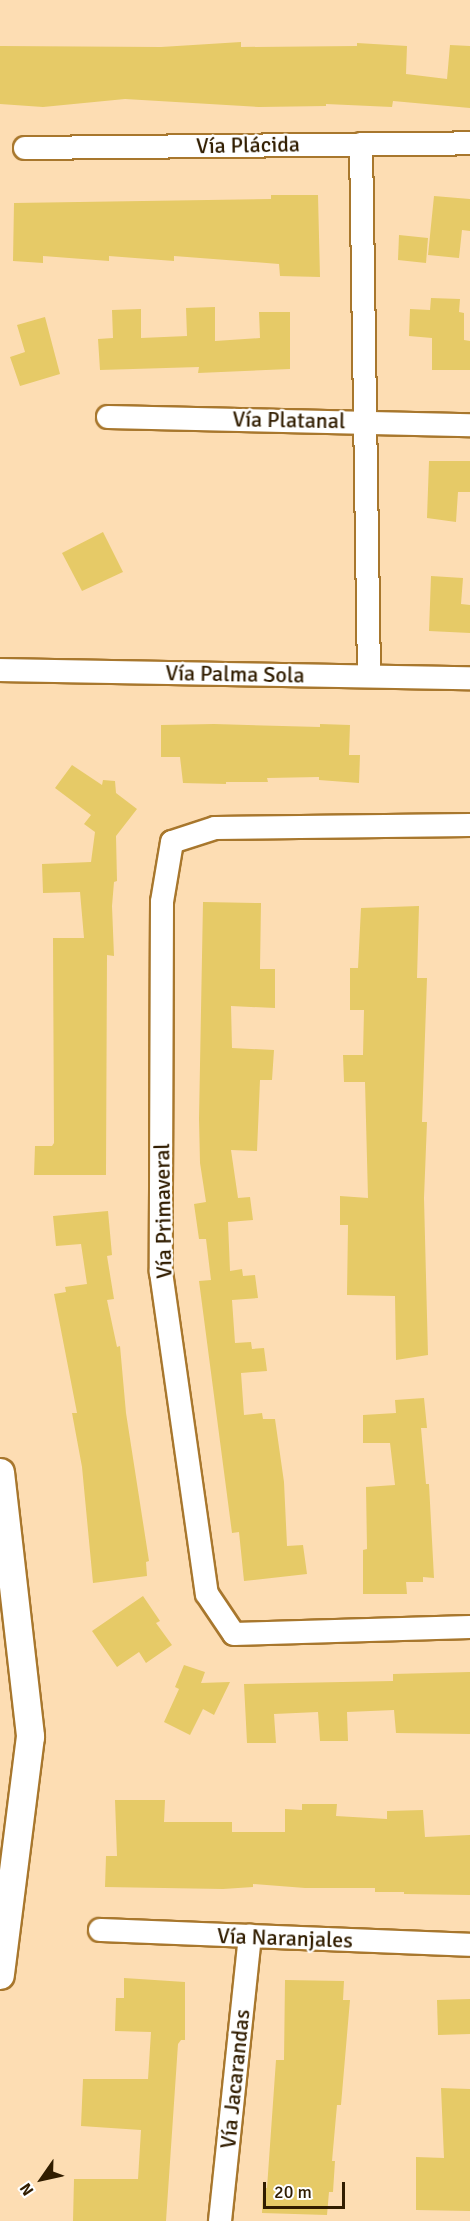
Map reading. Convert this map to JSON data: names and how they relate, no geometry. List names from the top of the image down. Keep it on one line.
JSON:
{"streets":{"street":["Vía Plácida","Vía Platanal","Vía Palma Sola","Vía Primaveral","Vía Naranjales","Vía Jacarandas"]},"crossings":[["Vía Naranjales","Vía Jacarandas"]],"scale_bar":"20 m","north":"bottom left"}
